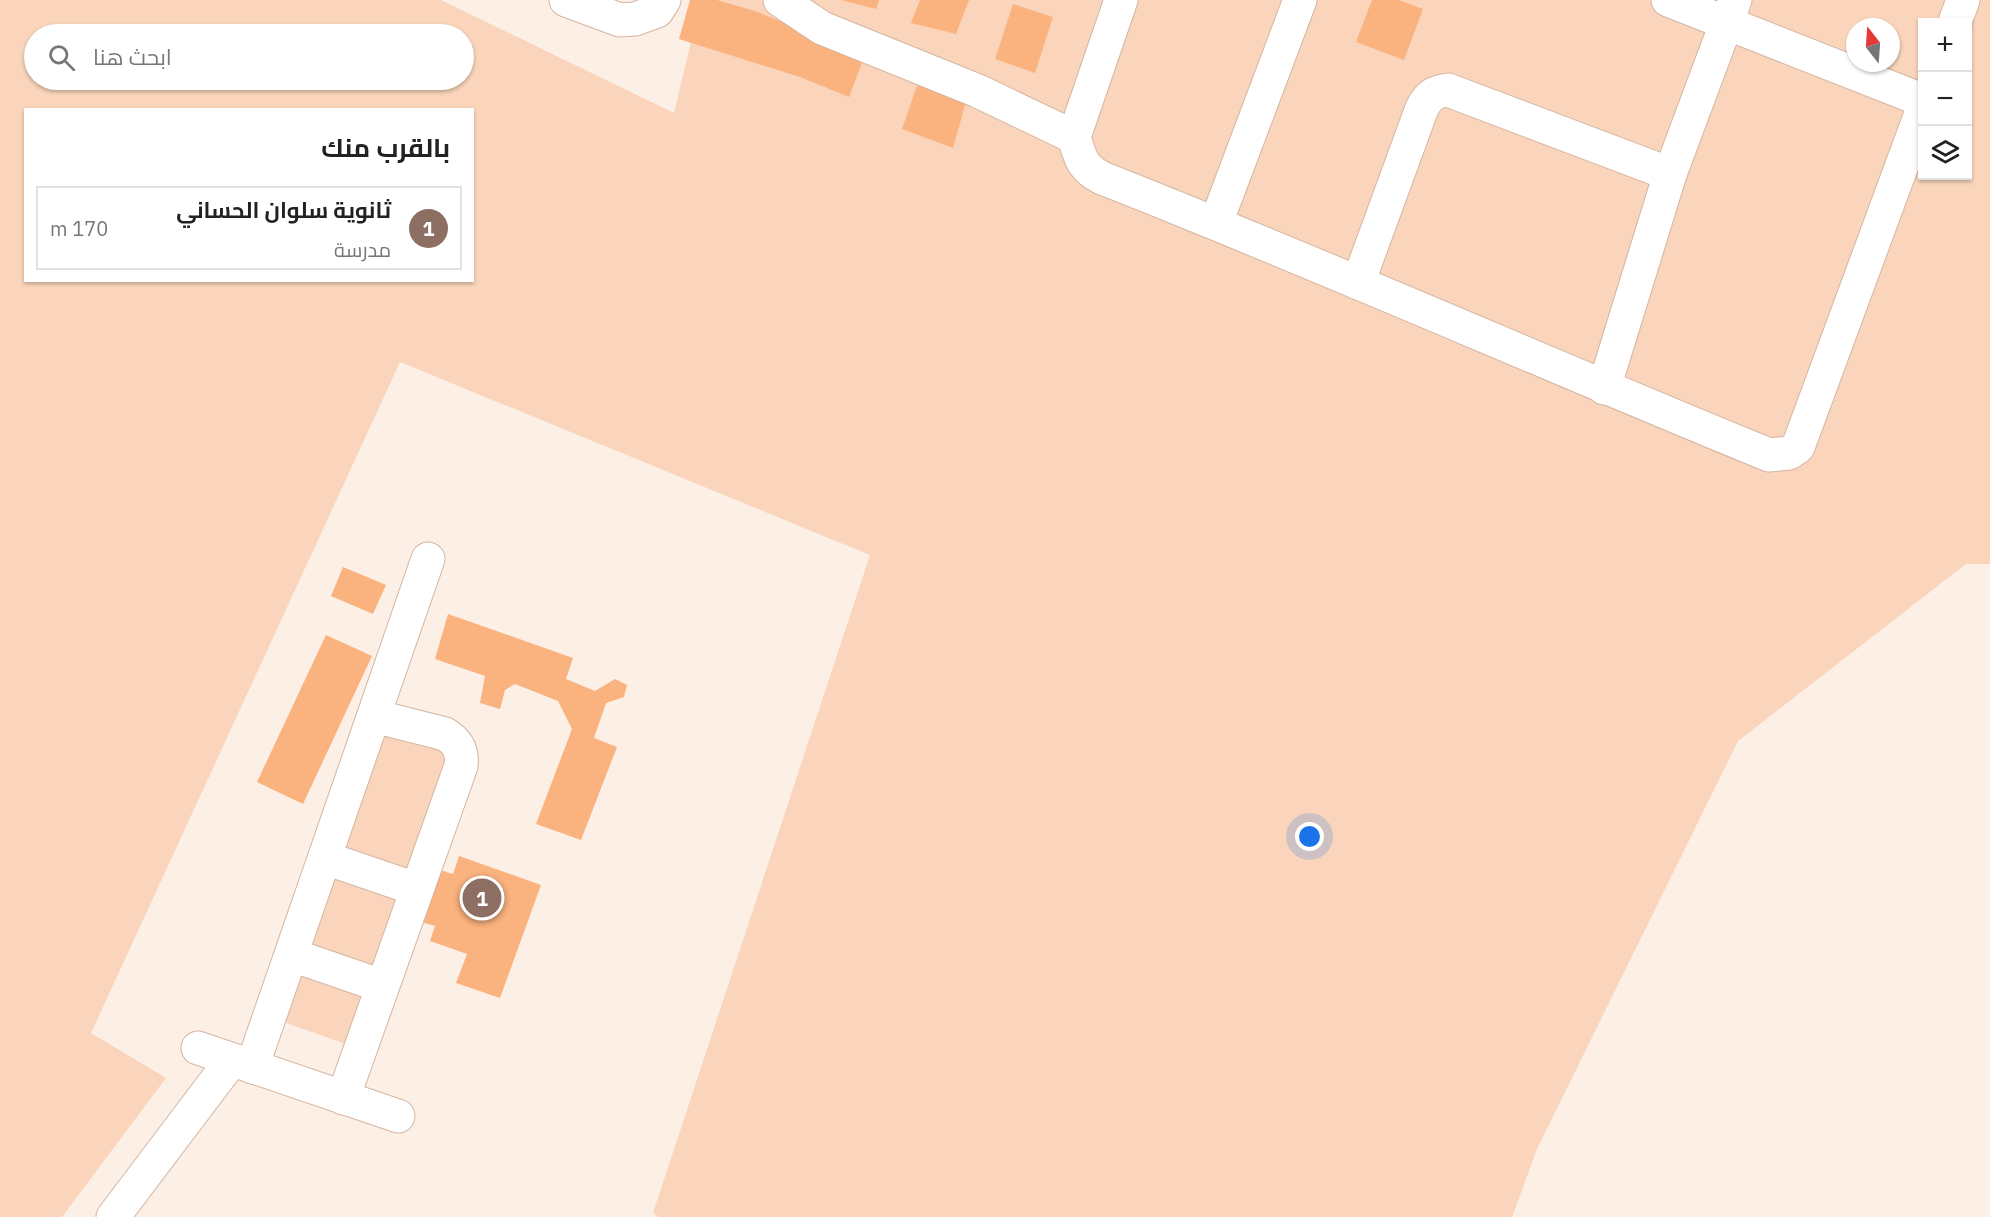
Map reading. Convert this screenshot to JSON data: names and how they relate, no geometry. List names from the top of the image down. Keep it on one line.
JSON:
{"north":"top","page":{"map_buttons":["+","−"],"search":"ابحث هنا","heading":"بالقرب منك","list":[{"mark":"1","name":"ثانوية سلوان الحساني","note":"مدرسة","value":"170 m"}],"pins":"1"}}
